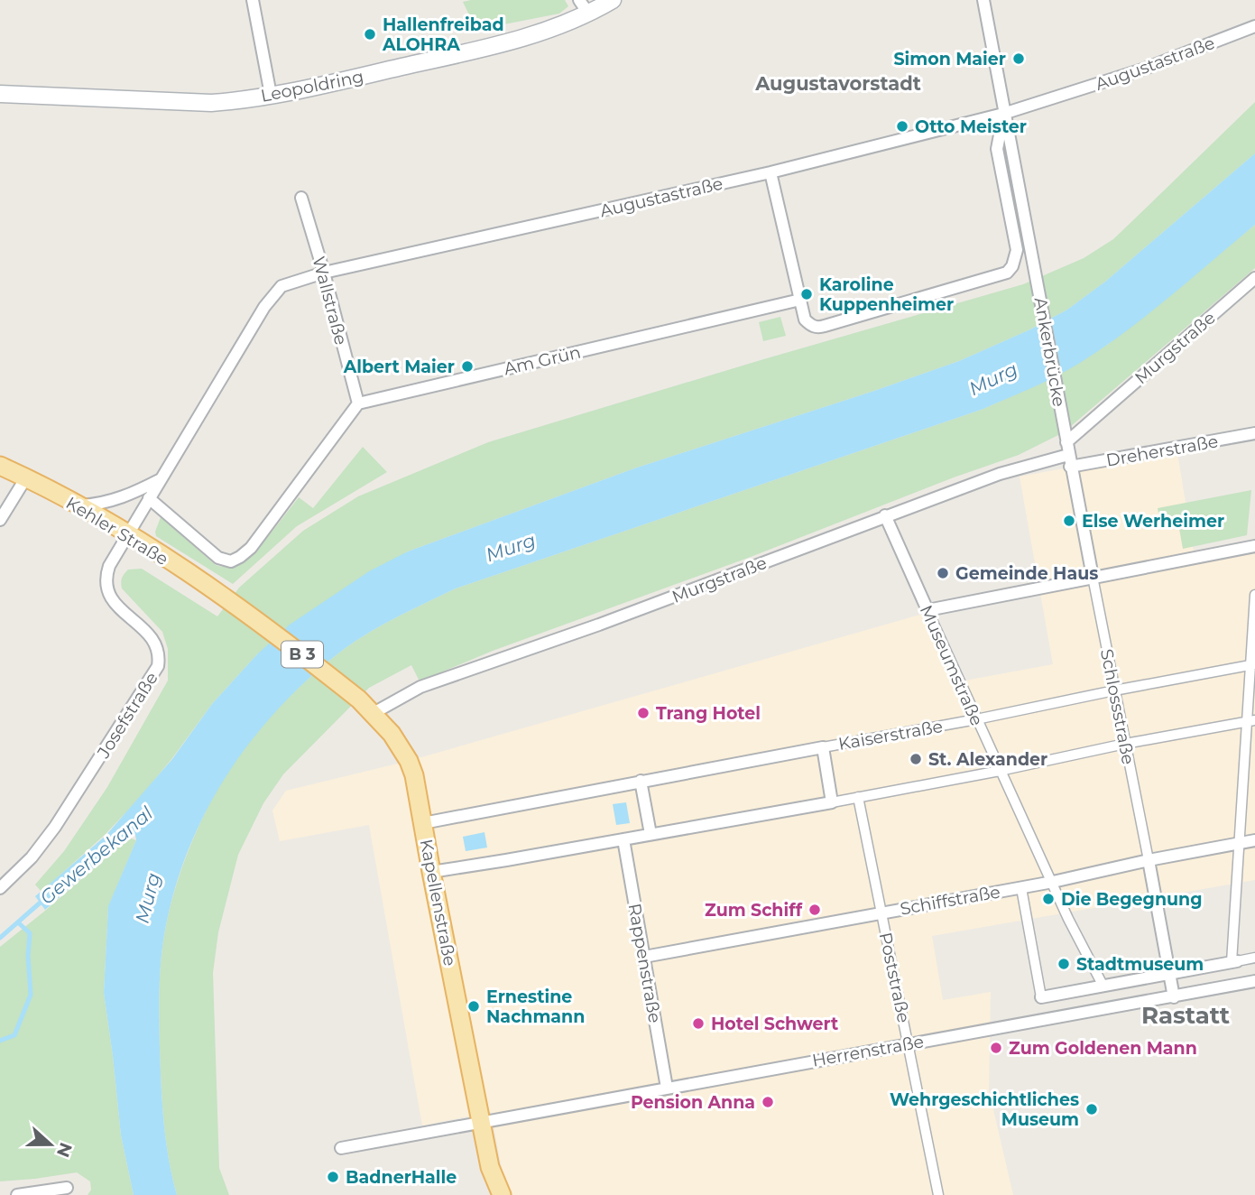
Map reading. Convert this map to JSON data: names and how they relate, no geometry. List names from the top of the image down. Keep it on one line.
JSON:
{"streets":{"main road":["Leopoldring","Kehler Straße","B 3","Kapellenstraße"],"street":["Augustastraße","Wallstraße","Murgstraße","Ankerbrücke","Am Grün","Dreherstraße","Museumstraße","Schlossstraße","Josefstraße","Kaiserstraße","Schiffstraße","Rappenstraße","Poststraße","Herrenstraße"]},"crossings":[["Augustastraße","Wallstraße"],["Augustastraße","Ankerbrücke"],["Augustastraße","Kehler Straße"],["Augustastraße","Josefstraße"],["Wallstraße","Am Grün"],["Murgstraße","Dreherstraße"],["Murgstraße","Museumstraße"],["Murgstraße","Schlossstraße"],["Murgstraße","Kapellenstraße"],["Ankerbrücke","Schlossstraße"],["Dreherstraße","Schlossstraße"],["Kehler Straße","Josefstraße"],["Kehler Straße","Kapellenstraße"],["Museumstraße","Kaiserstraße"],["Museumstraße","Schiffstraße"],["Schlossstraße","Kaiserstraße"],["Schlossstraße","Schiffstraße"],["Schlossstraße","Herrenstraße"],["Kaiserstraße","Kapellenstraße"],["Schiffstraße","Rappenstraße"],["Schiffstraße","Poststraße"],["Kapellenstraße","Herrenstraße"],["Rappenstraße","Herrenstraße"],["Poststraße","Herrenstraße"]],"districts":["Augustavorstadt","Rastatt"],"water":["Murg","Gewerbekanal"],"places":["Hallenfreibad ALOHRA","Simon Maier","Otto Meister","Karoline Kuppenheimer","Albert Maier","Else Werheimer","Gemeinde Haus","Trang Hotel","St. Alexander","Die Begegnung","Zum Schiff","Stadtmuseum","Ernestine Nachmann","Hotel Schwert","Zum Goldenen Mann","Pension Anna","Wehrgeschichtliches Museum","BadnerHalle"],"north":"right"}
